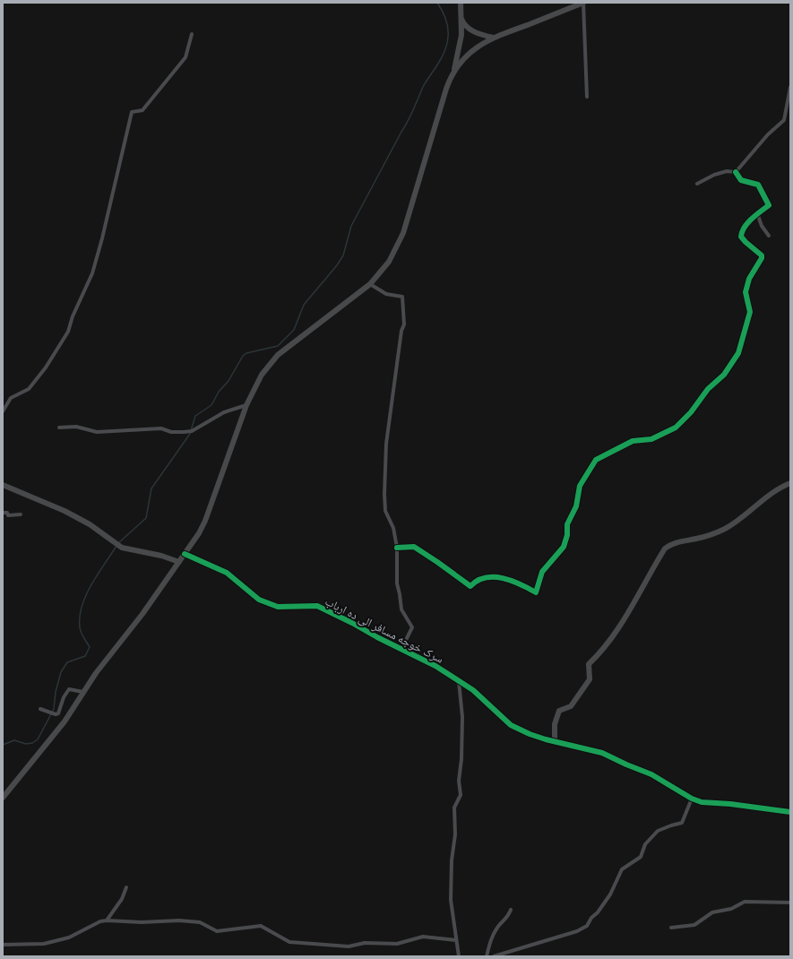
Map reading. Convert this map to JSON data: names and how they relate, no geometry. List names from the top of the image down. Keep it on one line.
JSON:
{"streets":{"street":["سرک خوجه مسافر الی ده ارباب"]}}
